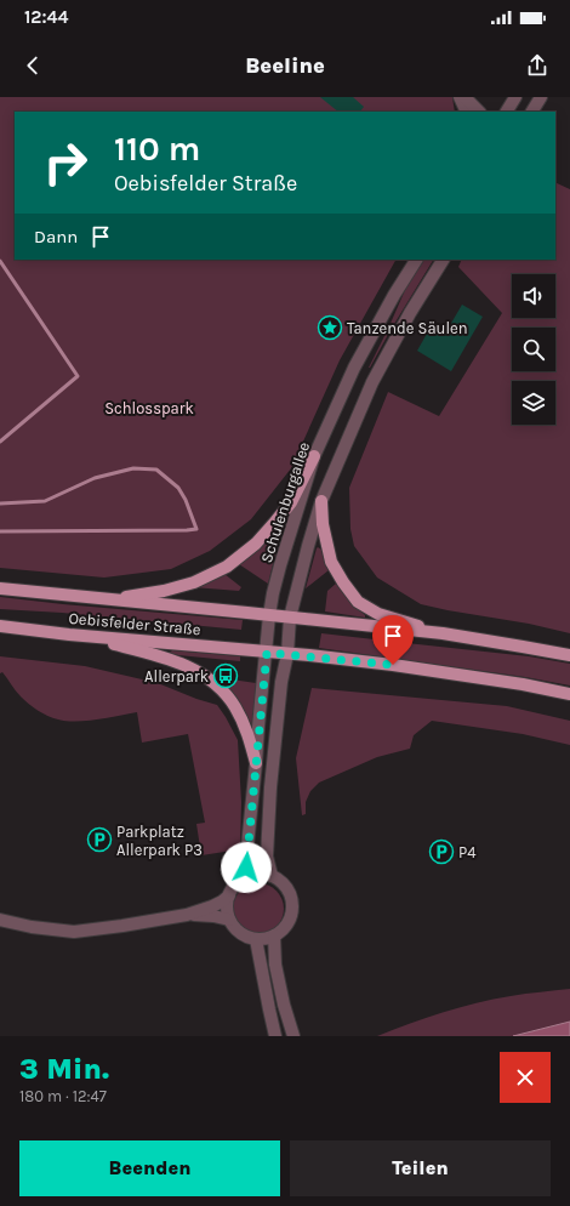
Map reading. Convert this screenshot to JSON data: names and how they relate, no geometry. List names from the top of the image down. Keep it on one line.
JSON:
{"streets":{"main road":["Oebisfelder Straße"],"street":["Schulenburgallee"]},"crossings":[["Schulenburgallee","Oebisfelder Straße"]],"parks":["Schlosspark"],"places":{"place":["Tanzende Säulen"],"bus stop":["Allerpark"],"parking":["Parkplatz Allerpark P3","P4"]},"page":{"status":"12:44","header":"Beeline","turn":["110 m","Oebisfelder Straße"],"then":"Dann","heading":["3 Min.","180 m · 12:47"],"buttons":["Beenden","Teilen"]}}
